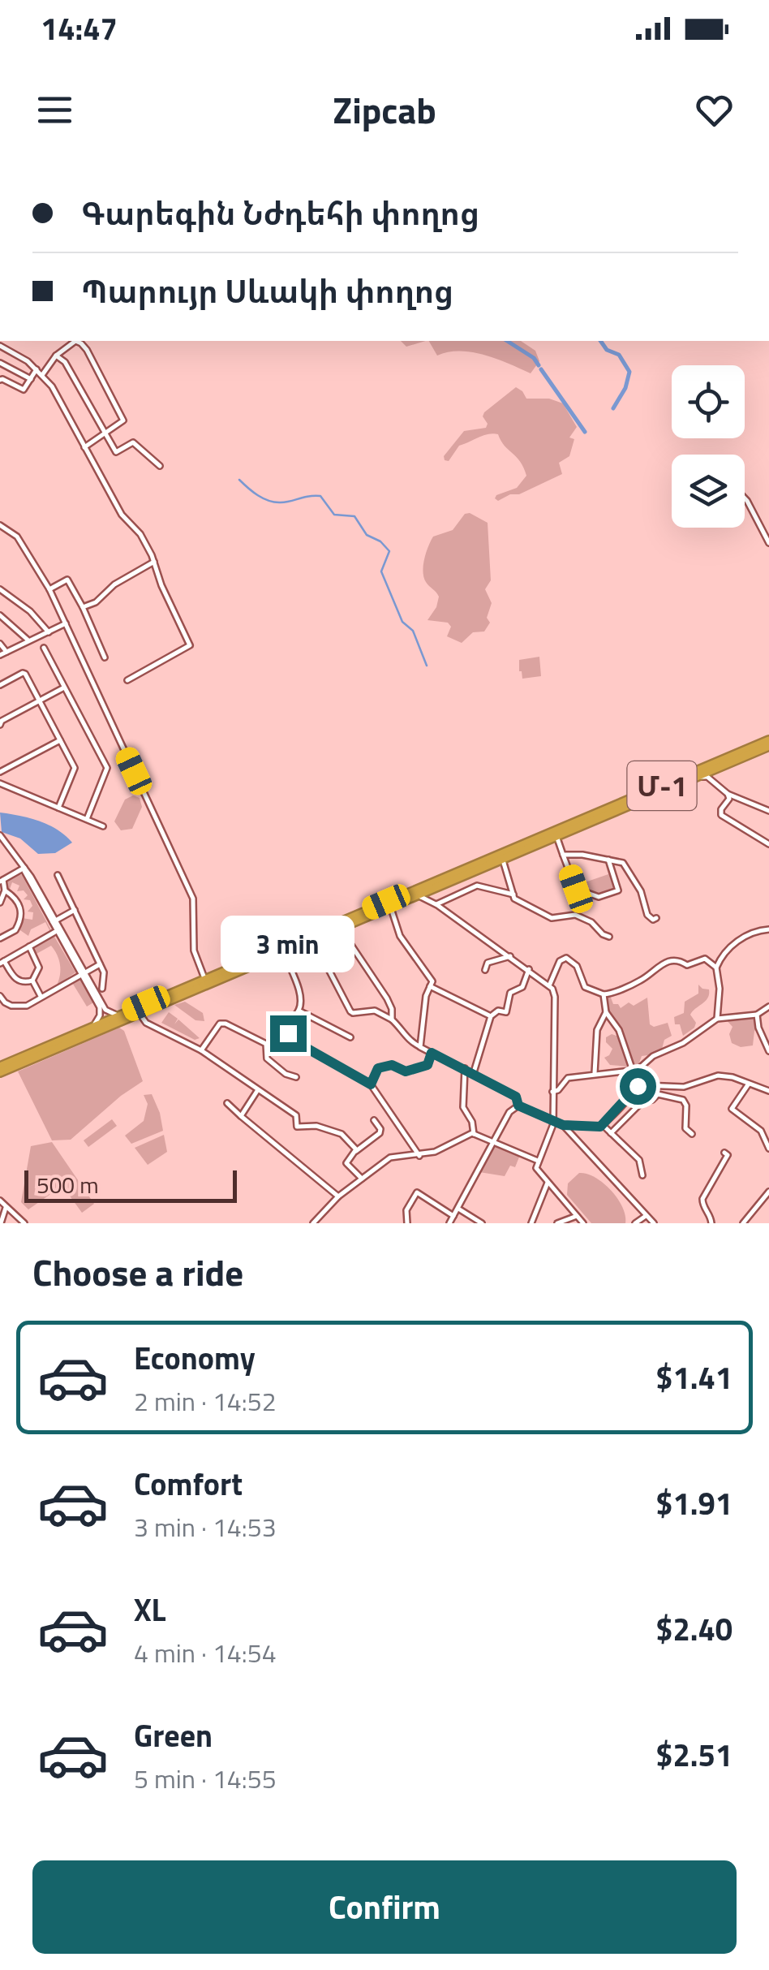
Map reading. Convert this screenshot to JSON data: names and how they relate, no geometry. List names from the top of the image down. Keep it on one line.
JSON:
{"streets":{"highway":["Մ-1"]},"scale_bar":"500 m","page":{"status":"14:47","header":"Zipcab","banner":["Գարեգին Նժդեհի փողոց","Պարույր Սևակի փողոց"],"bubble":"3 min","scale":"500 m","heading":"Choose a ride","list":[{"name":"Economy","note":"2 min · 14:52","value":"$1.41"},{"name":"Comfort","note":"3 min · 14:53","value":"$1.91"},{"name":"XL","note":"4 min · 14:54","value":"$2.40"},{"name":"Green","note":"5 min · 14:55","value":"$2.51"}],"buttons":"Confirm"}}
